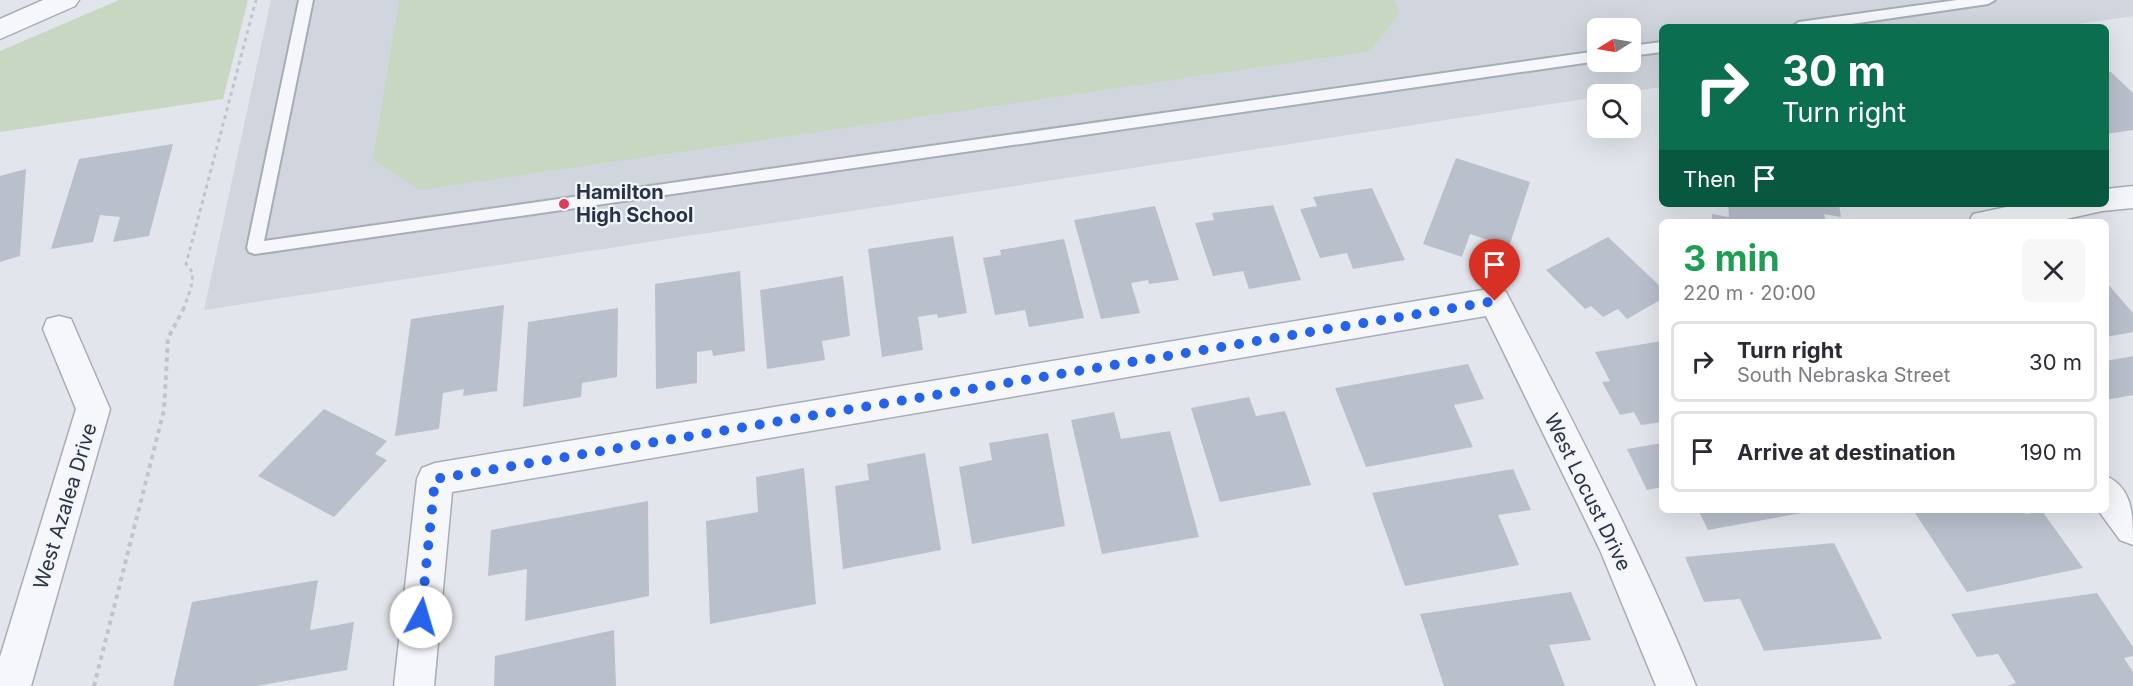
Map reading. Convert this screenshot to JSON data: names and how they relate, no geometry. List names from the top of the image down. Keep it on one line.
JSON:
{"streets":{"street":["West Locust Drive","West Azalea Drive"]},"places":["Hamilton High School"],"north":"left","page":{"turn":["30 m","Turn right"],"then":"Then","heading":["3 min","220 m · 20:00"],"list":[{"name":"Turn right","note":"South Nebraska Street","value":"30 m"},{"name":"Arrive at destination","value":"190 m"}]}}
